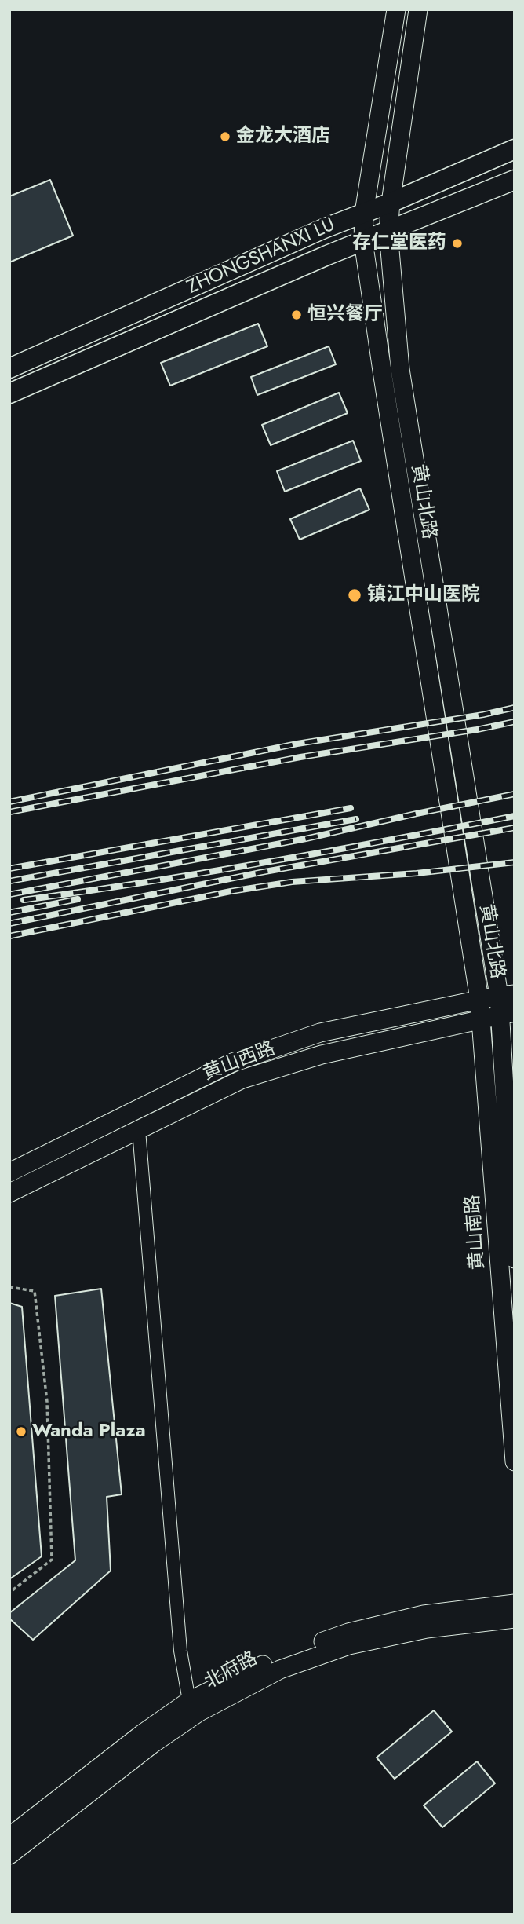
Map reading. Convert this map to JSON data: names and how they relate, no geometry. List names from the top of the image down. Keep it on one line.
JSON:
{"streets":{"main road":["ZHONGSHANXI LU","黄山北路","黄山西路","黄山南路","北府路"]},"crossings":[["ZHONGSHANXI LU","黄山北路"],["黄山北路","黄山西路"],["黄山北路","黄山南路"],["黄山西路","黄山南路"]],"places":["金龙大酒店","存仁堂医药","恒兴餐厅","镇江中山医院","Wanda Plaza"]}
